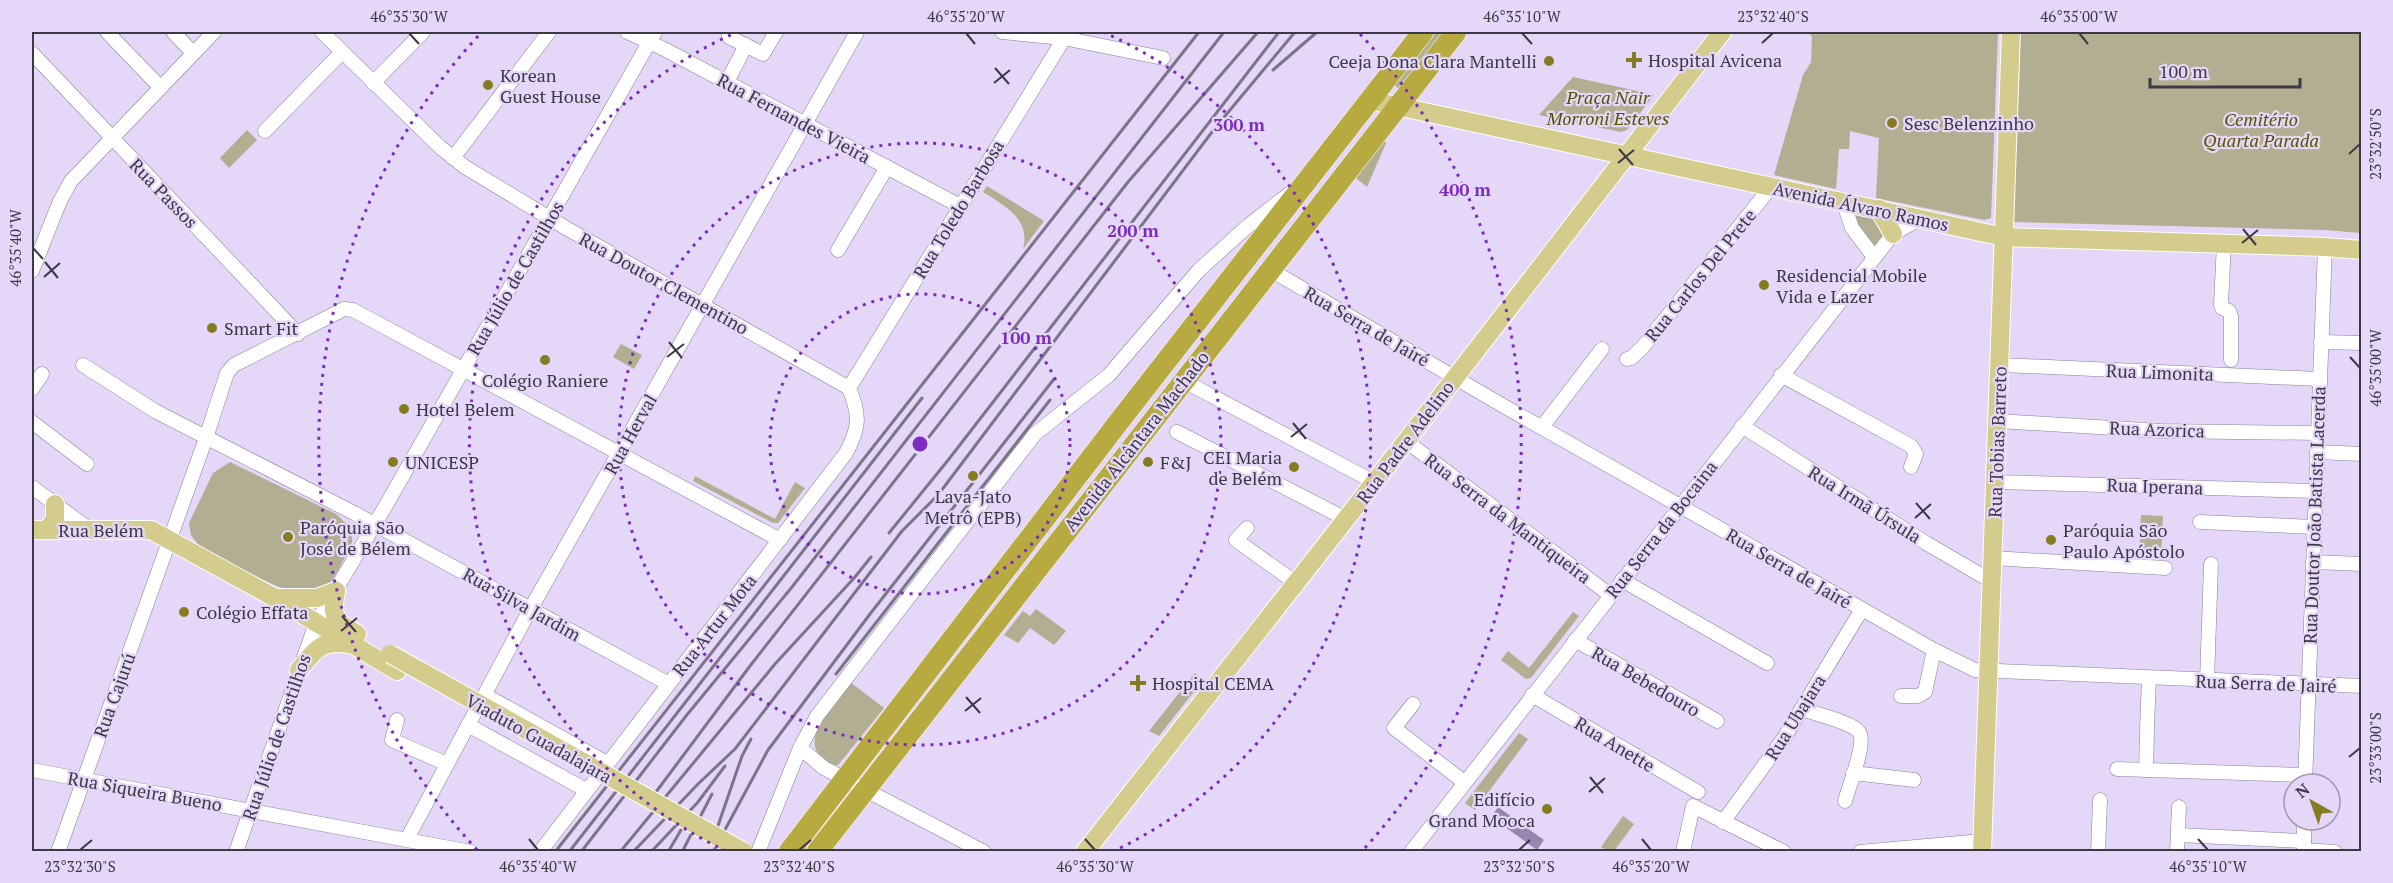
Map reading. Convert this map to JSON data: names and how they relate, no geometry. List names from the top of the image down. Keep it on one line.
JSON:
{"streets":{"highway":["Avenida Alcântara Machado"],"main road":["Avenida Álvaro Ramos","Rua Padre Adelino","Rua Tobias Barreto","Rua Belém","Viaduto Guadalajara"],"street":["Rua Fernandes Vieira","Rua Passos","Rua Toledo Barbosa","Rua Carlos Del Prete","Rua Júlio de Castilhos","Rua Doutor Clementino","Rua Serra de Jairé","Rua Limonita","Rua Azorica","Rua Herval","Rua Iperana","Rua Irmã Úrsula","Rua Doutor João Batista Lacerda","Rua Serra da Mantiqueira","Rua Serra da Bocaina","Rua Silva Jardim","Rua Artur Mota","Rua Bebedouro","Rua Cajurú","Rua Ubajara","Rua Anette","Rua Siqueira Bueno"]},"crossings":[["Rua Fernandes Vieira","Rua Toledo Barbosa"],["Rua Fernandes Vieira","Rua Júlio de Castilhos"],["Rua Fernandes Vieira","Rua Herval"],["Rua Passos","Rua Cajurú"],["Avenida Álvaro Ramos","Rua Carlos Del Prete"],["Avenida Álvaro Ramos","Avenida Alcântara Machado"],["Avenida Álvaro Ramos","Rua Padre Adelino"],["Avenida Álvaro Ramos","Rua Tobias Barreto"],["Avenida Álvaro Ramos","Rua Doutor João Batista Lacerda"],["Avenida Álvaro Ramos","Rua Serra da Bocaina"],["Rua Toledo Barbosa","Rua Doutor Clementino"],["Rua Toledo Barbosa","Rua Artur Mota"],["Rua Júlio de Castilhos","Rua Doutor Clementino"],["Rua Júlio de Castilhos","Rua Silva Jardim"],["Rua Júlio de Castilhos","Viaduto Guadalajara"],["Rua Júlio de Castilhos","Rua Siqueira Bueno"],["Rua Doutor Clementino","Rua Herval"],["Rua Doutor Clementino","Rua Artur Mota"],["Rua Serra de Jairé","Avenida Alcântara Machado"],["Rua Serra de Jairé","Rua Padre Adelino"],["Rua Serra de Jairé","Rua Tobias Barreto"],["Rua Serra de Jairé","Rua Doutor João Batista Lacerda"],["Rua Serra de Jairé","Rua Serra da Bocaina"],["Rua Serra de Jairé","Rua Ubajara"],["Rua Limonita","Rua Tobias Barreto"],["Rua Limonita","Rua Doutor João Batista Lacerda"],["Rua Azorica","Rua Tobias Barreto"],["Rua Azorica","Rua Doutor João Batista Lacerda"],["Rua Herval","Rua Silva Jardim"],["Rua Herval","Rua Siqueira Bueno"],["Rua Padre Adelino","Rua Serra da Mantiqueira"],["Rua Tobias Barreto","Rua Iperana"],["Rua Tobias Barreto","Rua Irmã Úrsula"],["Rua Iperana","Rua Doutor João Batista Lacerda"],["Rua Irmã Úrsula","Rua Serra da Bocaina"],["Rua Serra da Mantiqueira","Rua Serra da Bocaina"],["Rua Serra da Bocaina","Rua Bebedouro"],["Rua Serra da Bocaina","Rua Anette"],["Rua Belém","Rua Cajurú"],["Rua Belém","Viaduto Guadalajara"],["Rua Silva Jardim","Rua Artur Mota"],["Rua Silva Jardim","Rua Cajurú"],["Rua Cajurú","Rua Siqueira Bueno"]],"parks":["Praça Nair Morroni Esteves","Cemitério Quarta Parada"],"places":{"health":["Hospital Avicena","Hospital CEMA"],"other":["Ceeja Dona Clara Mantelli","Korean Guest House","Sesc Belenzinho","Residencial Mobile Vida e Lazer","Smart Fit","Colégio Raniere","Hotel Belem","UNICESP","F&J","CEI Maria de Belém","Lava-Jato Metrô (EPB)","Paróquia São José de Bélem","Paróquia São Paulo Apóstolo","Colégio Effata","Edifício Grand Mooca"]},"scale_bar":"100 m","north":"top left","coordinates":["46°35'30\"W","46°35'20\"W","46°35'10\"W","23°32'40\"S","46°35'00\"W","23°32'50\"S","46°35'40\"W","23°33'00\"S","23°32'30\"S"],"rings":["300 m","400 m","200 m","100 m"]}
